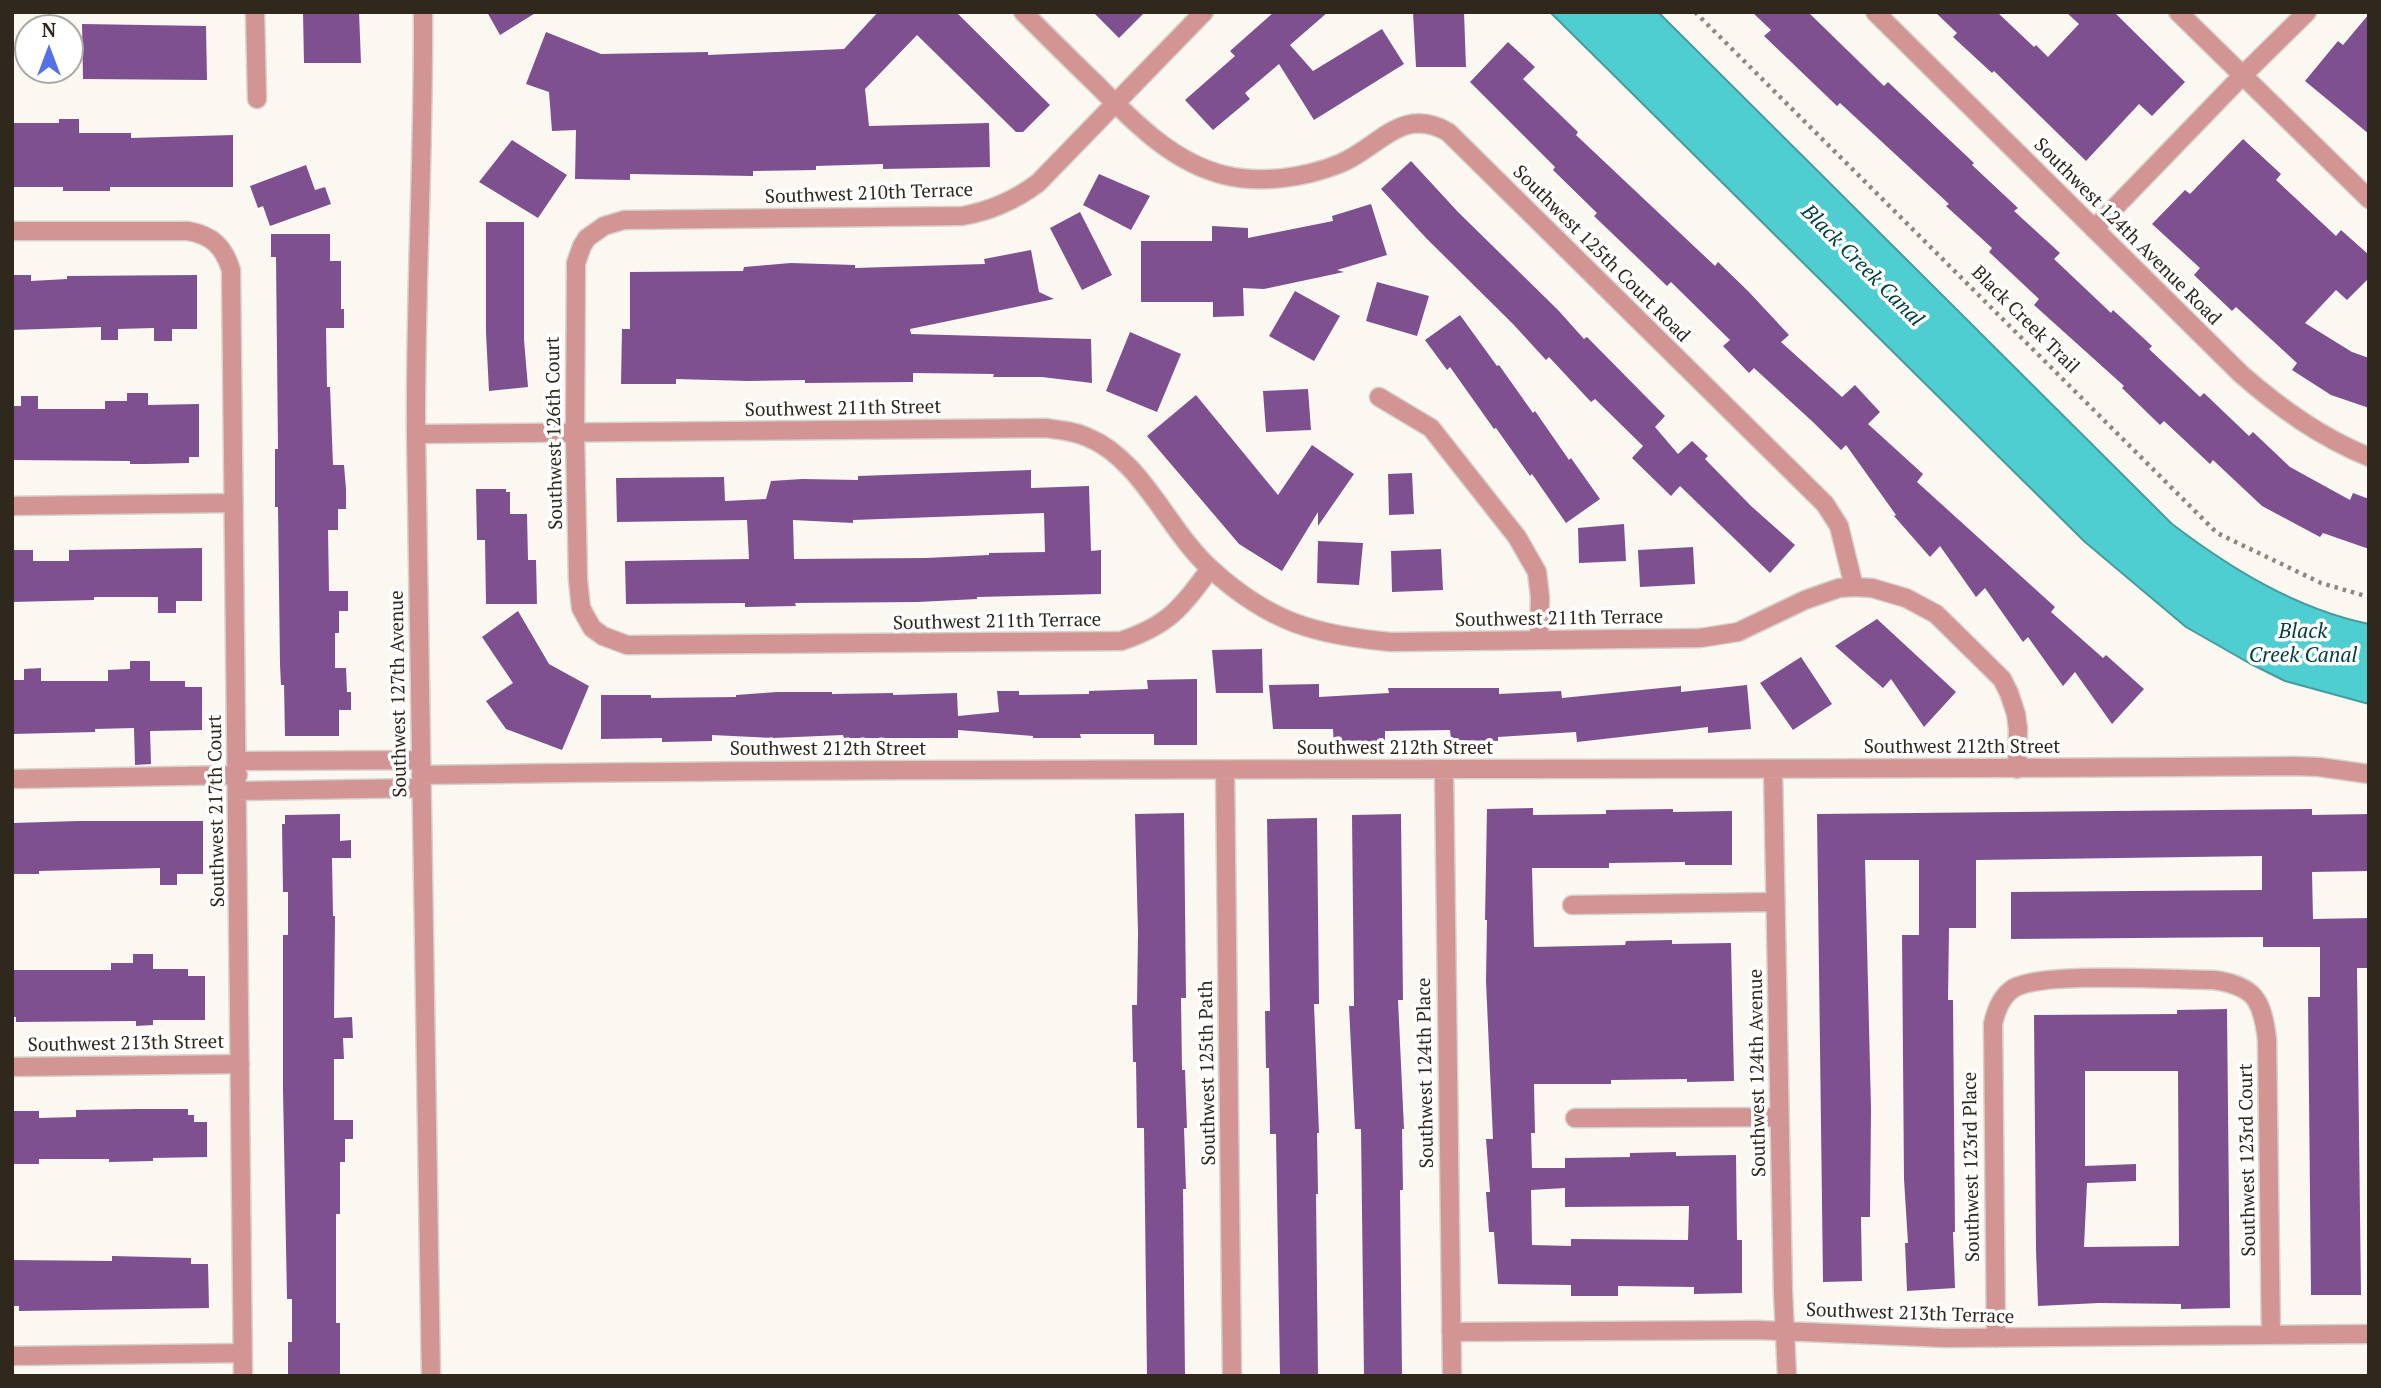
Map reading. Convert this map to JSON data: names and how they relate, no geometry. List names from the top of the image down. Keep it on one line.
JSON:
{"streets":{"street":["Southwest 210th Terrace","Southwest 124th Avenue Road","Southwest 125th Court Road","Southwest 211th Street","Southwest 126th Court","Southwest 211th Terrace","Southwest 127th Avenue","Southwest 212th Street","Southwest 217th Court","Southwest 213th Street","Southwest 125th Path","Southwest 124th Place","Southwest 124th Avenue","Southwest 123rd Court","Southwest 123rd Place","Southwest 213th Terrace"],"path":["Black Creek Trail"]},"crossings":[["Southwest 210th Terrace","Southwest 125th Court Road"],["Southwest 210th Terrace","Southwest 126th Court"],["Southwest 125th Court Road","Southwest 211th Terrace"],["Southwest 211th Street","Southwest 126th Court"],["Southwest 211th Street","Southwest 211th Terrace"],["Southwest 211th Street","Southwest 127th Avenue"],["Southwest 126th Court","Southwest 211th Terrace"],["Southwest 127th Avenue","Southwest 212th Street"],["Southwest 212th Street","Southwest 217th Court"],["Southwest 212th Street","Southwest 125th Path"],["Southwest 212th Street","Southwest 124th Place"],["Southwest 212th Street","Southwest 124th Avenue"],["Southwest 217th Court","Southwest 213th Street"],["Southwest 124th Place","Southwest 213th Terrace"],["Southwest 124th Avenue","Southwest 213th Terrace"],["Southwest 123rd Court","Southwest 123rd Place"],["Southwest 123rd Court","Southwest 213th Terrace"],["Southwest 123rd Place","Southwest 213th Terrace"]],"water":["Black Creek Canal"],"north":"top"}
